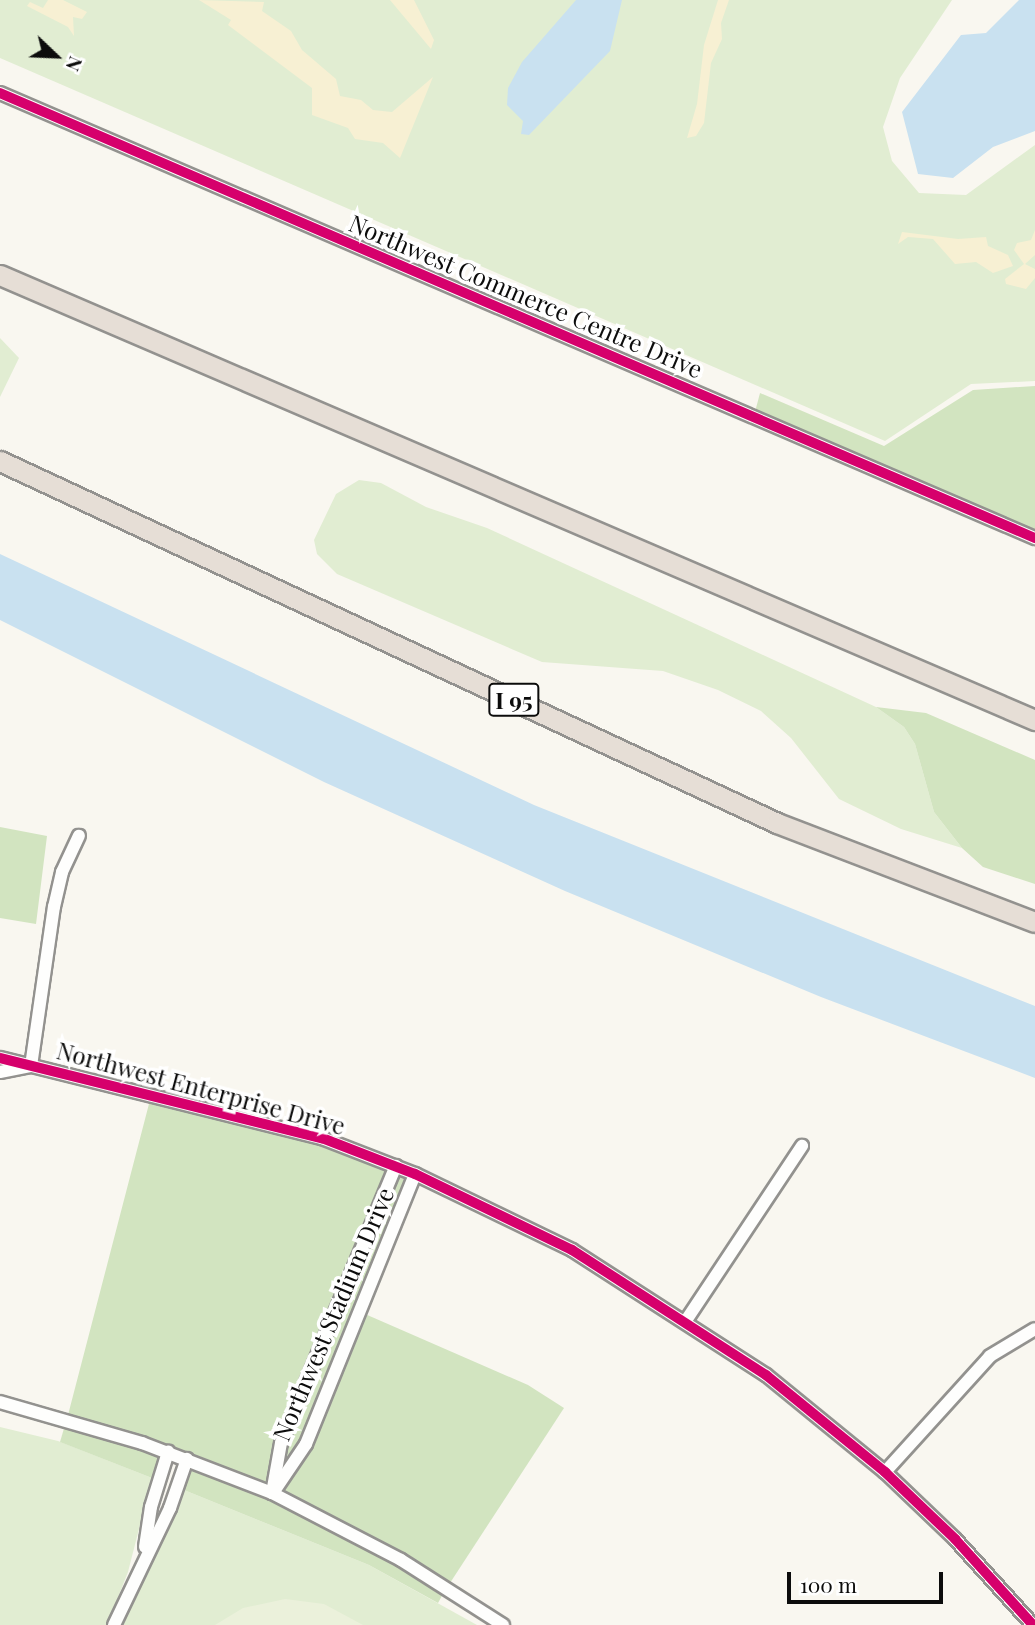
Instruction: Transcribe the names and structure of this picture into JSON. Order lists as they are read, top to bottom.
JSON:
{
  "streets": {
    "highway": ["I 95"],
    "street": ["Northwest Commerce Centre Drive", "Northwest Enterprise Drive", "Northwest Stadium Drive"]
  },
  "crossings": [
    ["Northwest Enterprise Drive", "Northwest Stadium Drive"]
  ],
  "scale_bar": "100 m",
  "north": "bottom right"
}
